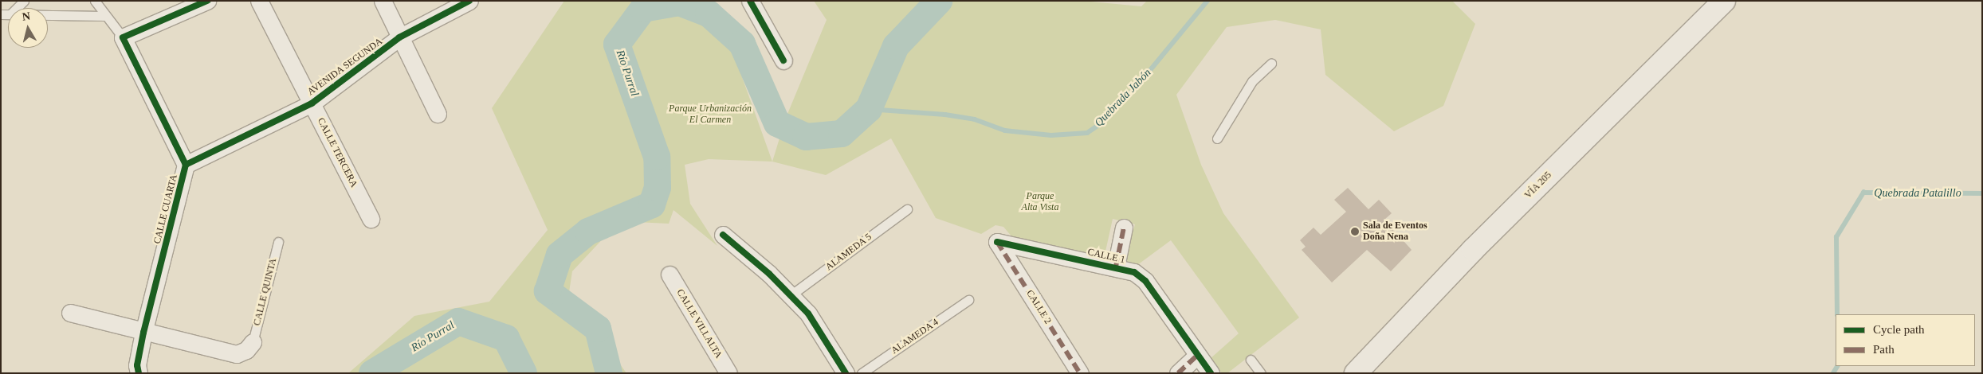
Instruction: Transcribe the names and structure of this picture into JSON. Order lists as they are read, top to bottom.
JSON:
{
  "streets": {
    "main road": ["VÍA 205"],
    "street": [
      "AVENIDA SEGUNDA",
      "CALLE TERCERA",
      "CALLE CUARTA",
      "CALLE 1",
      "CALLE 2",
      "CALLE VILLALTA"
    ],
    "lane": ["ALAMEDA 5", "CALLE QUINTA", "ALAMEDA 4"]
  },
  "crossings": [
    ["AVENIDA SEGUNDA", "CALLE TERCERA"],
    ["AVENIDA SEGUNDA", "CALLE CUARTA"],
    ["CALLE 1", "CALLE 2"]
  ],
  "water": ["Río Purral", "Quebrada Jabón", "Quebrada Patalillo"],
  "parks": ["Parque Urbanización El Carmen", "Parque Alta Vista"],
  "places": ["Sala de Eventos Doña Nena"],
  "legend": ["Cycle path", "Path"],
  "north": "top"
}
